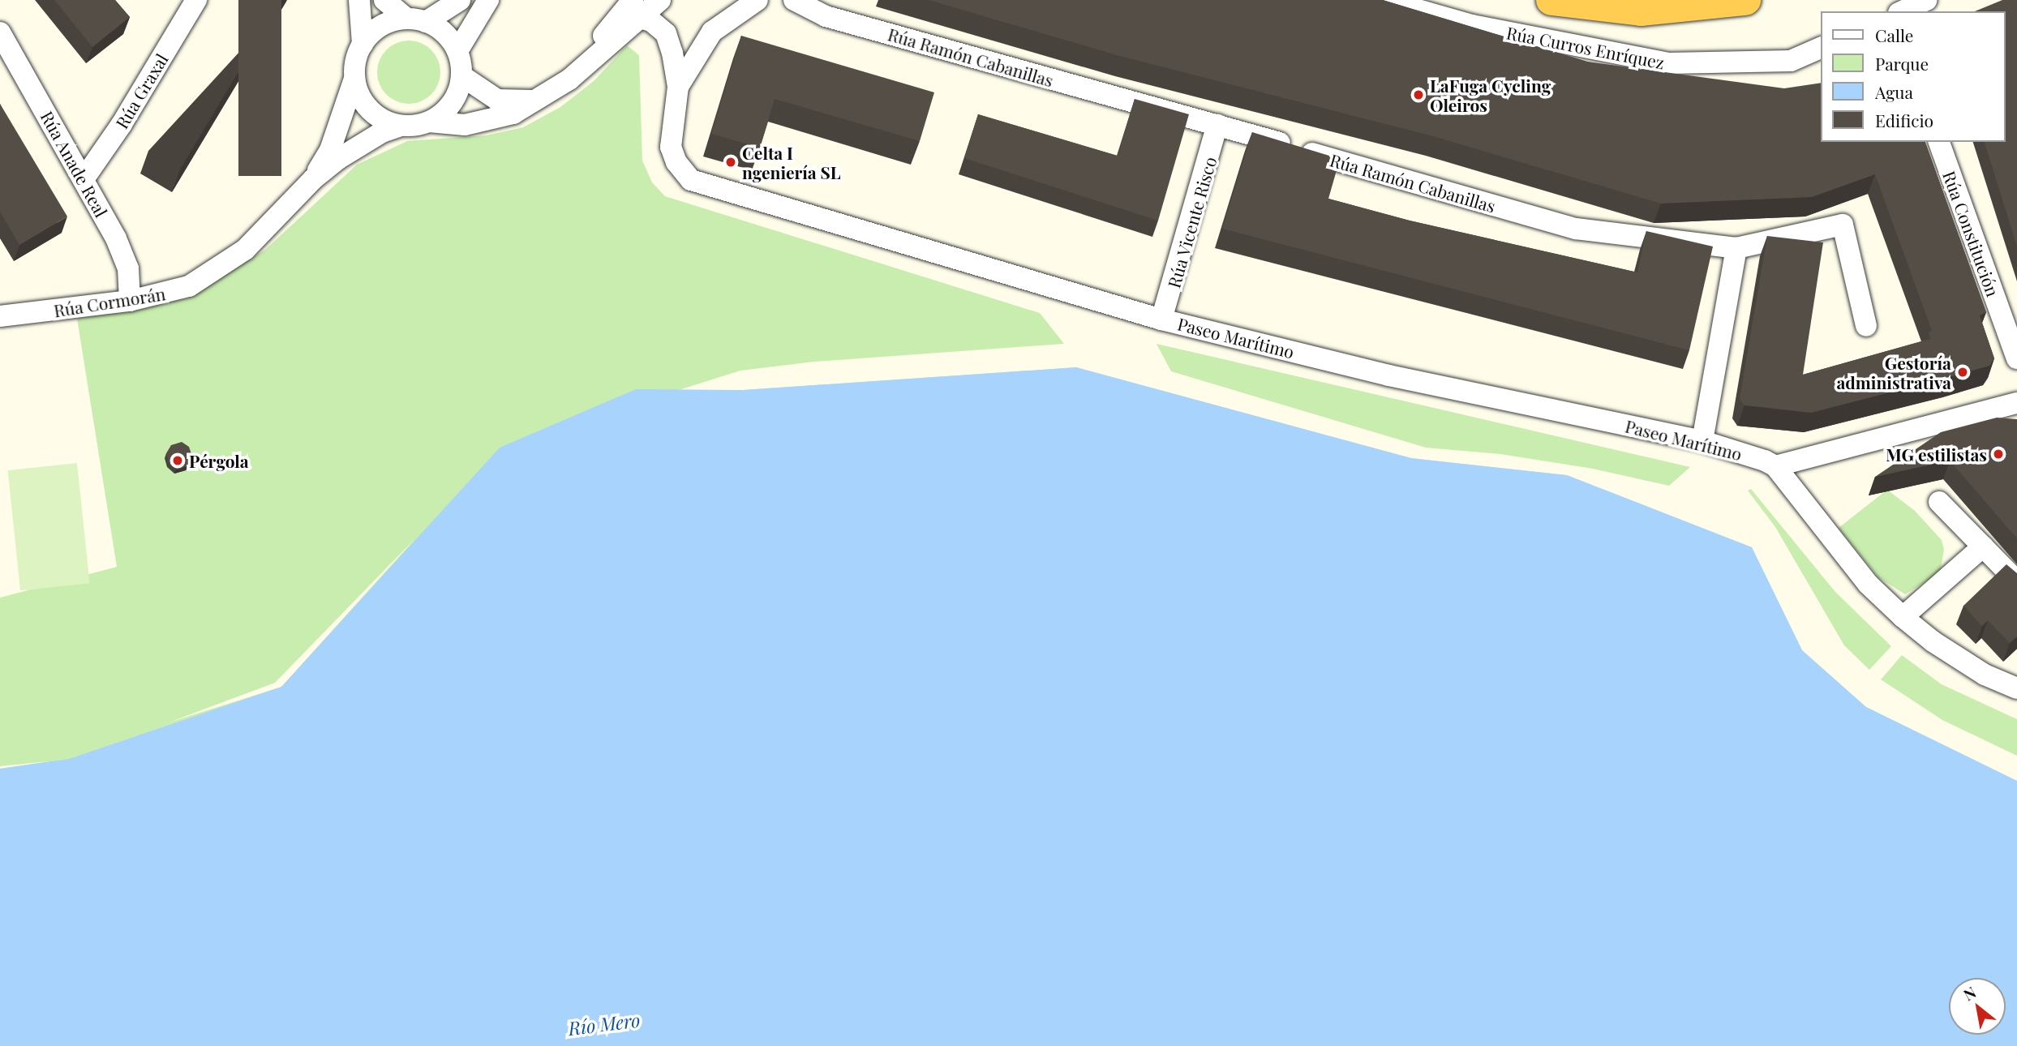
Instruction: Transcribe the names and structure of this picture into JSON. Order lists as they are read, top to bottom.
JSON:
{
  "streets": {
    "street": [
      "Rúa Curros Enríquez",
      "Rúa Ramón Cabanillas",
      "Rúa Graxal",
      "Rúa Anade Real",
      "Rúa Vicente Risco",
      "Rúa Constitución",
      "Rúa Cormorán",
      "Paseo Marítimo"
    ]
  },
  "crossings": [
    ["Rúa Ramón Cabanillas", "Rúa Vicente Risco"],
    ["Rúa Graxal", "Rúa Anade Real"],
    ["Rúa Anade Real", "Rúa Cormorán"],
    ["Rúa Vicente Risco", "Paseo Marítimo"]
  ],
  "water": ["Río Mero"],
  "places": [
    "LaFuga Cycling Oleiros",
    "Celta I ngeniería SL",
    "Gestoría administrativa",
    "MG estilistas",
    "Pérgola"
  ],
  "legend": [
    "Calle",
    "Parque",
    "Agua",
    "Edificio"
  ],
  "north": "top left"
}
